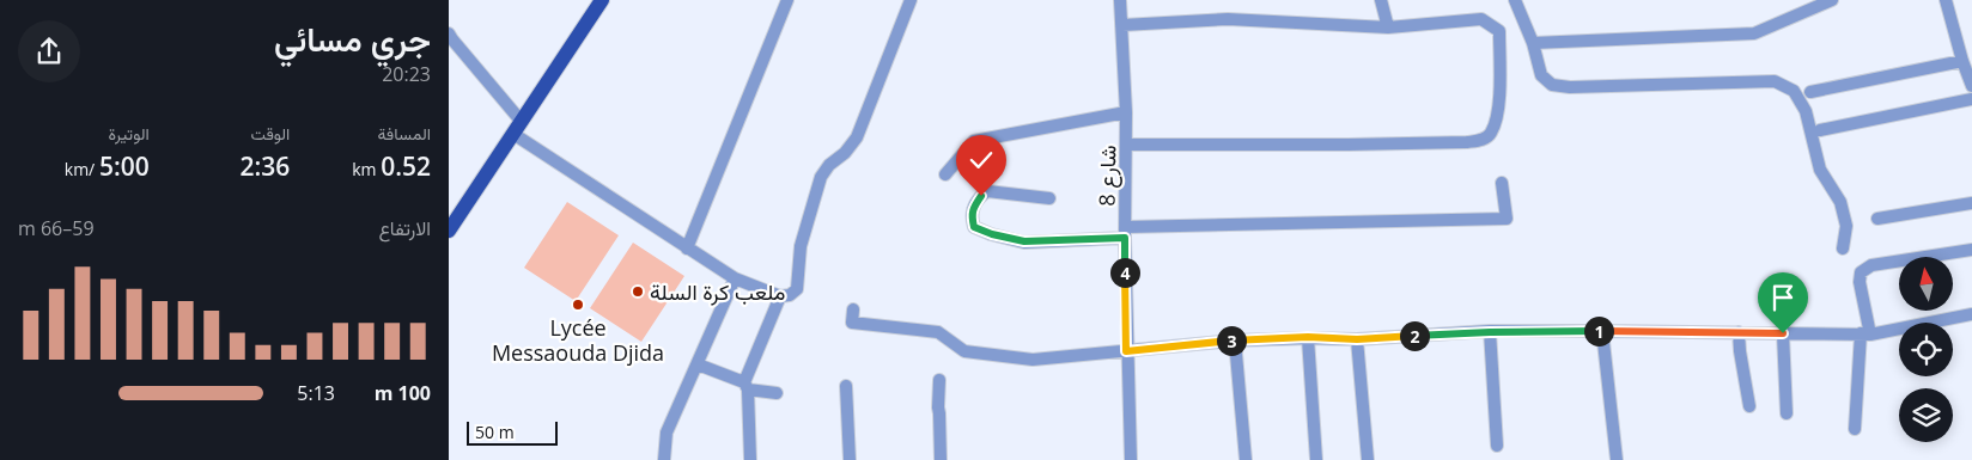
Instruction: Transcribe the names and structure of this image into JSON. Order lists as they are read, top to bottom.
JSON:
{
  "streets": {
    "street": ["شارع 8"]
  },
  "places": ["ملعب كرة السلة", "Lycée Messaouda Djida"],
  "scale_bar": "50 m",
  "north": "top",
  "page": {
    "heading": ["جري مسائي", "20:23"],
    "stats": [
      ["المسافة", "0.52 km"],
      ["الوقت", "2:36"],
      ["الوتيرة", "5:00 /km"]
    ],
    "chart": ["الارتفاع", "59–66 m"],
    "pins": [
      "4",
      "1",
      "2",
      "3"
    ],
    "list": [
      {
        "name": "100 m",
        "note": "5:13"
      }
    ],
    "scale": "50 m"
  }
}
